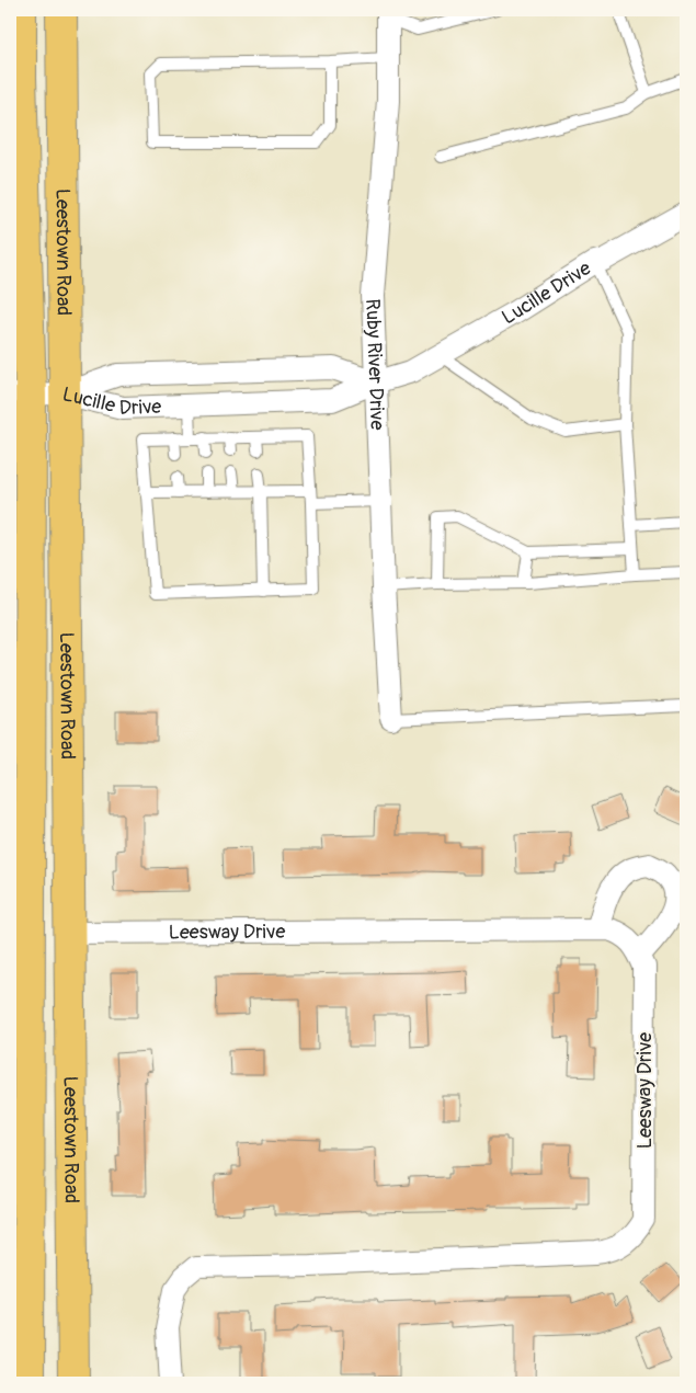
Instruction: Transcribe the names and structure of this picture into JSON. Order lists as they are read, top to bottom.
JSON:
{
  "streets": {
    "main road": ["Leestown Road"],
    "street": ["Lucille Drive", "Ruby River Drive", "Leesway Drive"]
  },
  "crossings": [
    ["Leestown Road", "Lucille Drive"],
    ["Leestown Road", "Leesway Drive"],
    ["Lucille Drive", "Ruby River Drive"]
  ]
}
